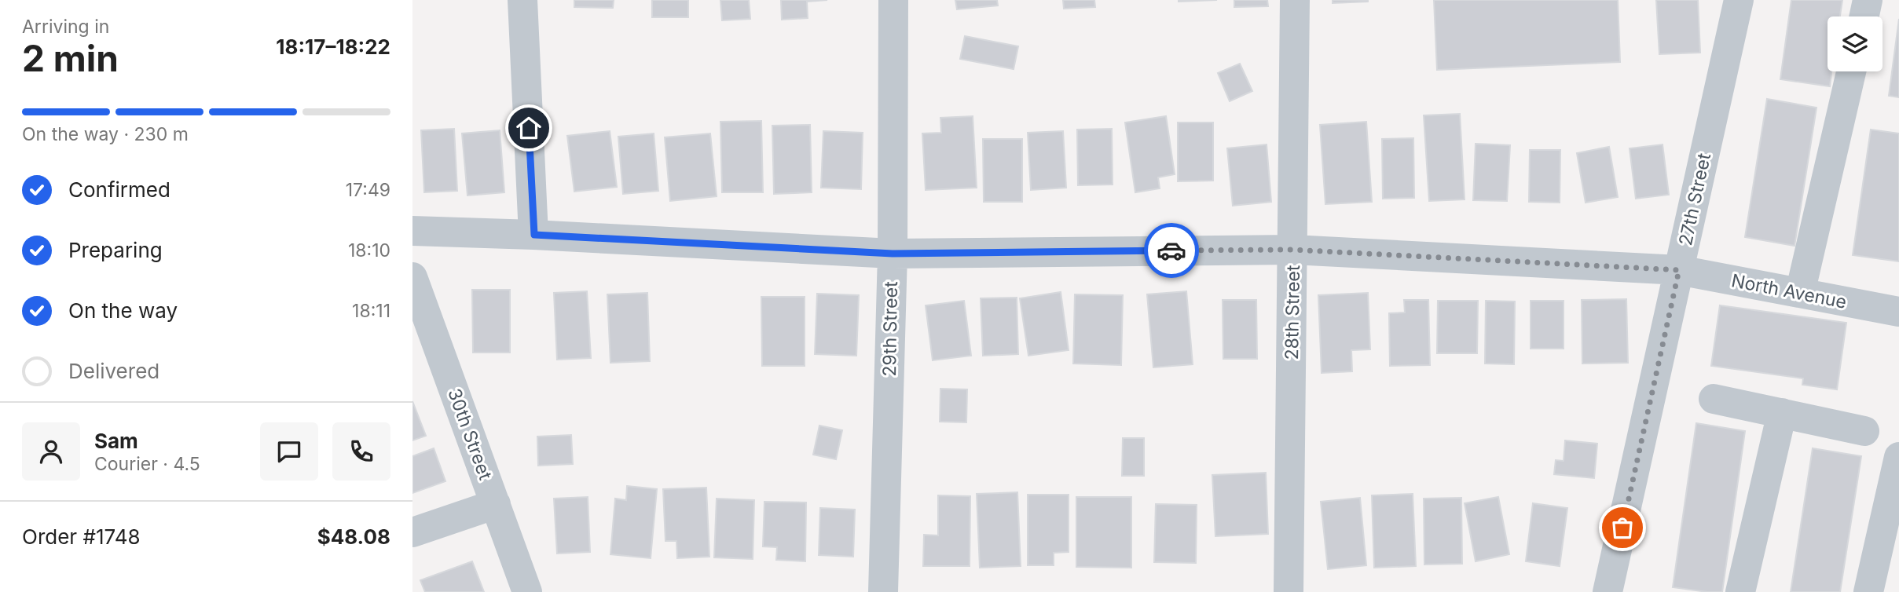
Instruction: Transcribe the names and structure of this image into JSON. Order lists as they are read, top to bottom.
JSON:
{
  "streets": {
    "street": [
      "27th Street",
      "North Avenue",
      "28th Street",
      "29th Street",
      "30th Street"
    ]
  },
  "crossings": [
    ["27th Street", "North Avenue"],
    ["North Avenue", "28th Street"],
    ["North Avenue", "29th Street"]
  ],
  "page": {
    "heading": ["2 min", "Arriving in", "18:17–18:22"],
    "panel": [
      "Sam",
      "Courier · 4.5",
      "Order #1748",
      "$48.08"
    ],
    "bar": "On the way · 230 m",
    "list": [
      ["Confirmed", "17:49"],
      ["Preparing", "18:10"],
      ["On the way", "18:11"],
      "Delivered"
    ]
  }
}
